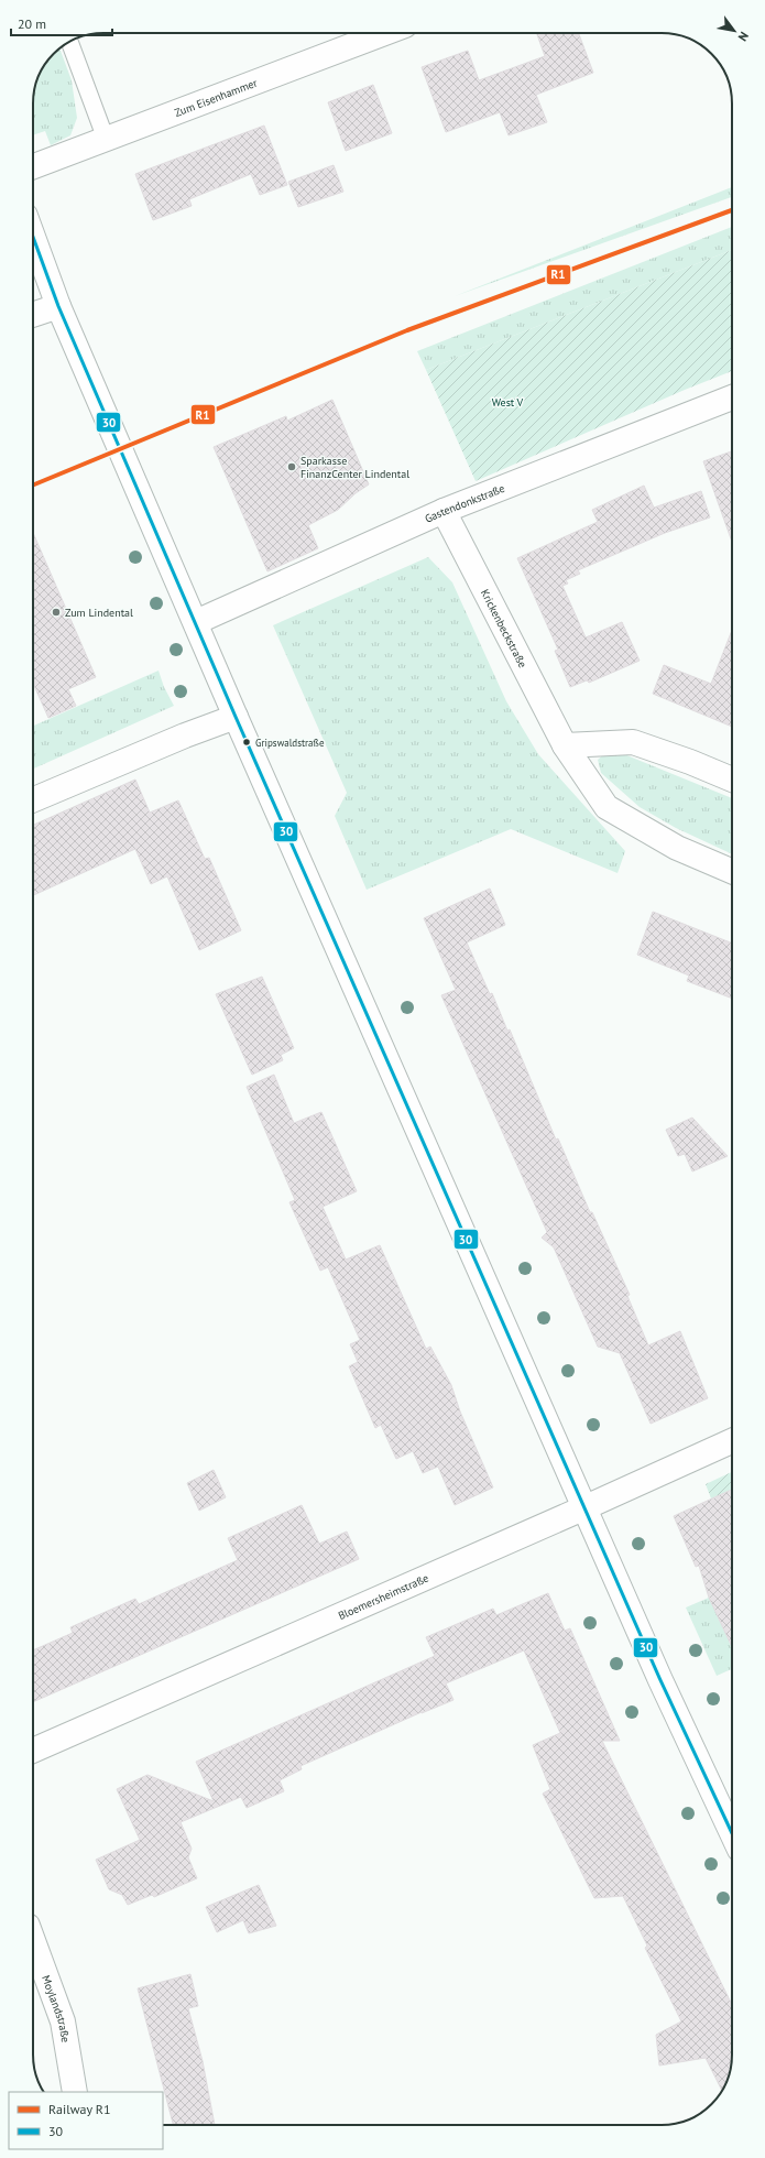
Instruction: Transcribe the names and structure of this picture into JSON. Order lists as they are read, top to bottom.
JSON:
{
  "streets": {
    "street": [
      "Zum Eisenhammer",
      "Gastendonkstraße",
      "Krickenbeckstraße",
      "Bloemersheimstraße",
      "Moylandstraße"
    ]
  },
  "crossings": [
    ["Gastendonkstraße", "Krickenbeckstraße"]
  ],
  "parks": ["West V"],
  "places": ["Sparkasse FinanzCenter Lindental", "Zum Lindental", "Gripswaldstraße"],
  "lines": ["rail line R1", "transit line 30"],
  "legend": ["Railway R1", "30"],
  "scale_bar": "20 m",
  "north": "bottom right"
}
